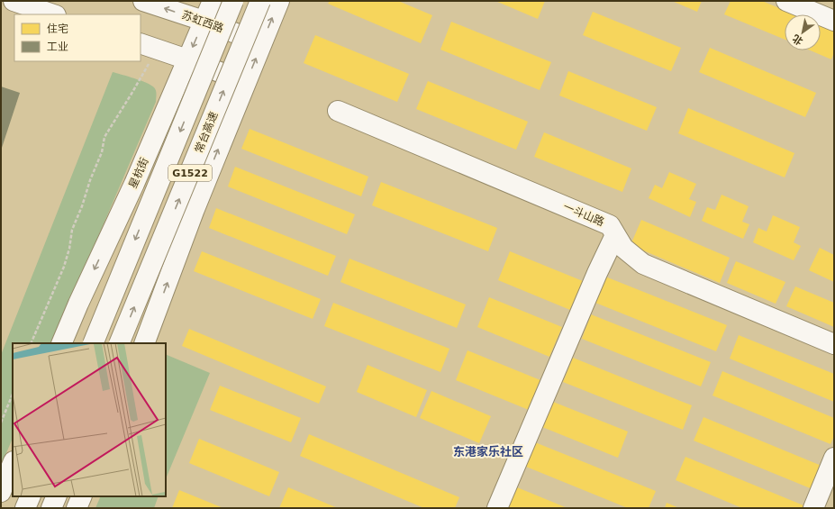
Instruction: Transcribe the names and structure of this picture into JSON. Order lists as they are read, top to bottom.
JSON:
{
  "streets": {
    "main road": [
      "苏虹西路",
      "常台高速",
      "星杭街",
      "G1522",
      "一斗山路"
    ]
  },
  "crossings": [
    ["苏虹西路", "星杭街"]
  ],
  "districts": ["东港家乐社区"],
  "legend": ["住宅", "工业"],
  "north": "bottom left"
}
